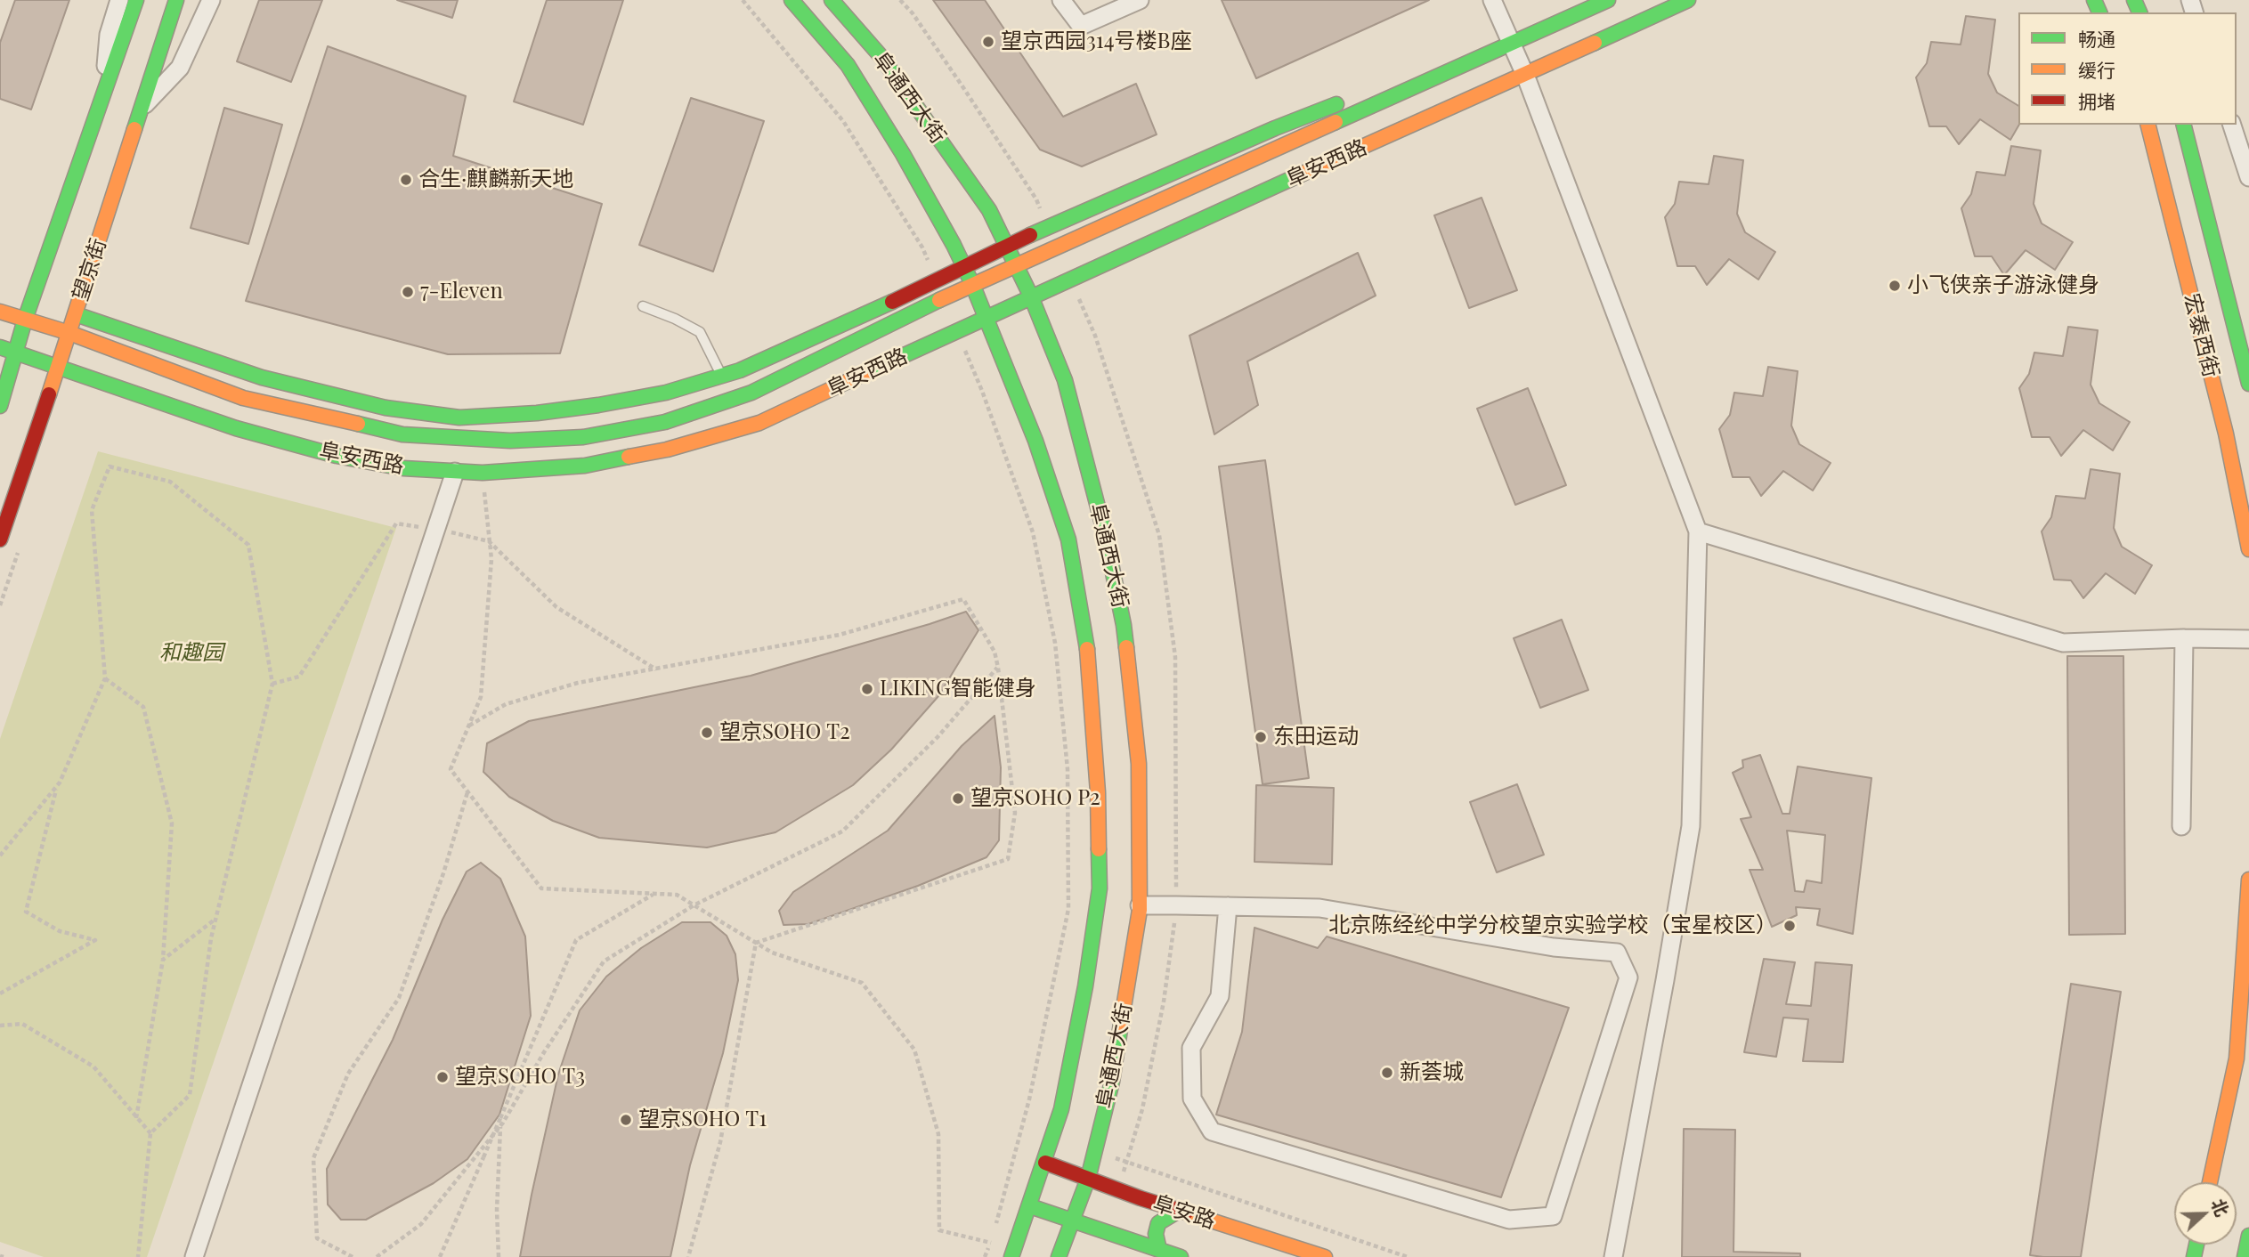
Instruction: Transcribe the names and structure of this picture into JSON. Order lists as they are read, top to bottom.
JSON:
{
  "streets": {
    "main road": [
      "阜通西大街",
      "阜安西路",
      "望京街",
      "宏泰西街",
      "阜安路"
    ]
  },
  "crossings": [
    ["阜通西大街", "阜安西路"],
    ["阜通西大街", "阜安路"],
    ["阜安西路", "望京街"]
  ],
  "parks": ["和趣园"],
  "places": [
    "望京西园314号楼B座",
    "合生·麒麟新天地",
    "小飞侠亲子游泳健身",
    "7-Eleven",
    "LIKING智能健身",
    "望京SOHO T2",
    "东田运动",
    "望京SOHO P2",
    "北京陈经纶中学分校望京实验学校（宝星校区）",
    "新荟城",
    "望京SOHO T3",
    "望京SOHO T1"
  ],
  "legend": ["畅通", "缓行", "拥堵"],
  "north": "right"
}
